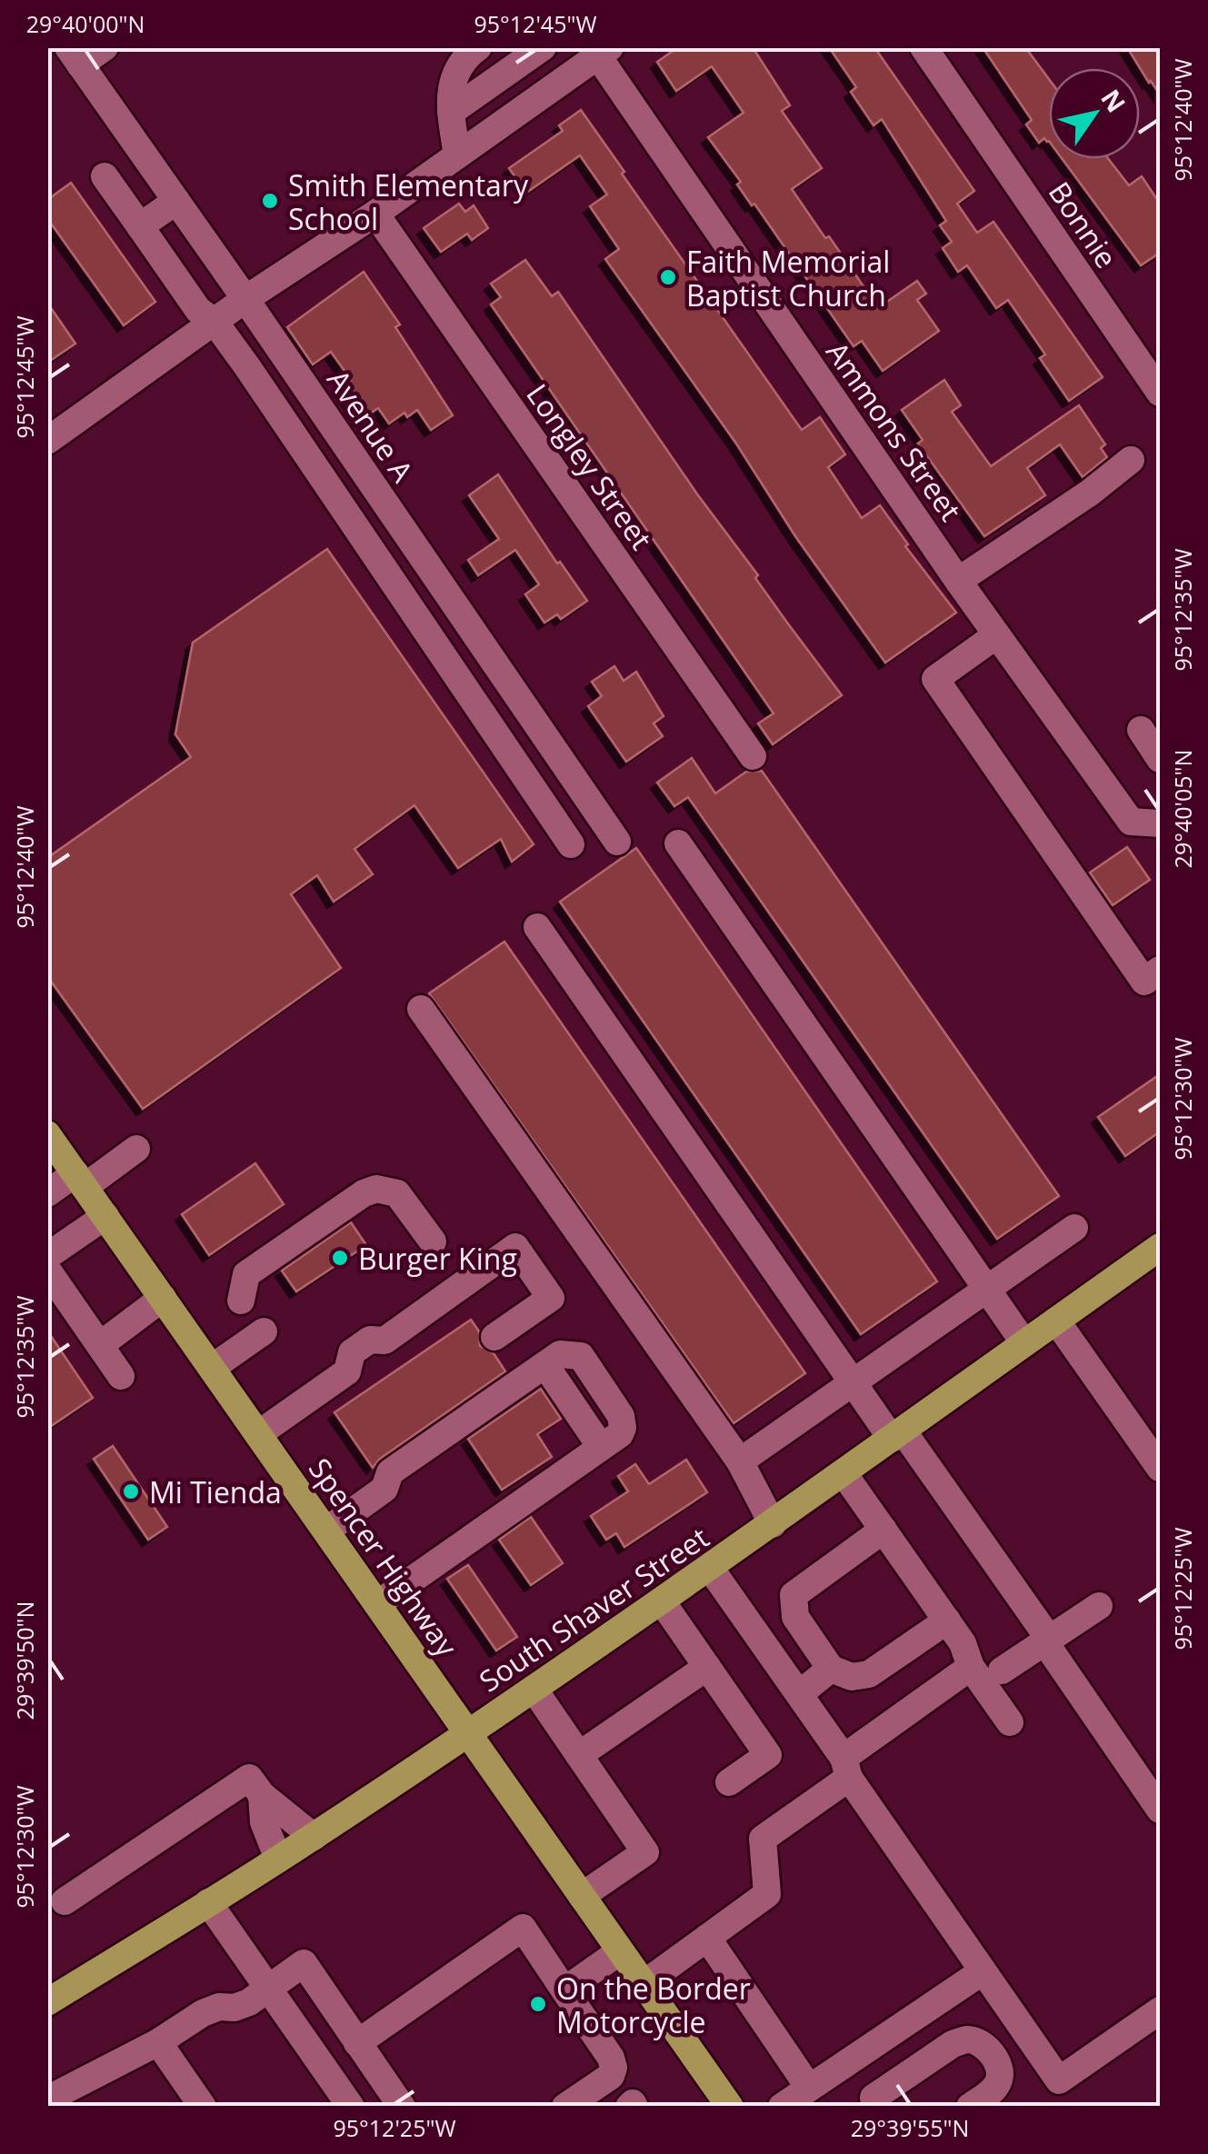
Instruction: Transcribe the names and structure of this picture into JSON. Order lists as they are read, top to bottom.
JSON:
{
  "streets": {
    "main road": ["Spencer Highway", "South Shaver Street"],
    "street": [
      "Bonnie",
      "Avenue A",
      "Ammons Street",
      "Longley Street"
    ]
  },
  "crossings": [
    ["Spencer Highway", "South Shaver Street"]
  ],
  "places": [
    "Smith Elementary School",
    "Faith Memorial Baptist Church",
    "Burger King",
    "Mi Tienda",
    "On the Border Motorcycle"
  ],
  "north": "top right",
  "coordinates": [
    "29°40'00\"N",
    "95°12'45\"W",
    "95°12'40\"W",
    "95°12'35\"W",
    "29°40'05\"N",
    "95°12'30\"W",
    "95°12'25\"W",
    "29°39'50\"N",
    "29°39'55\"N"
  ]
}
